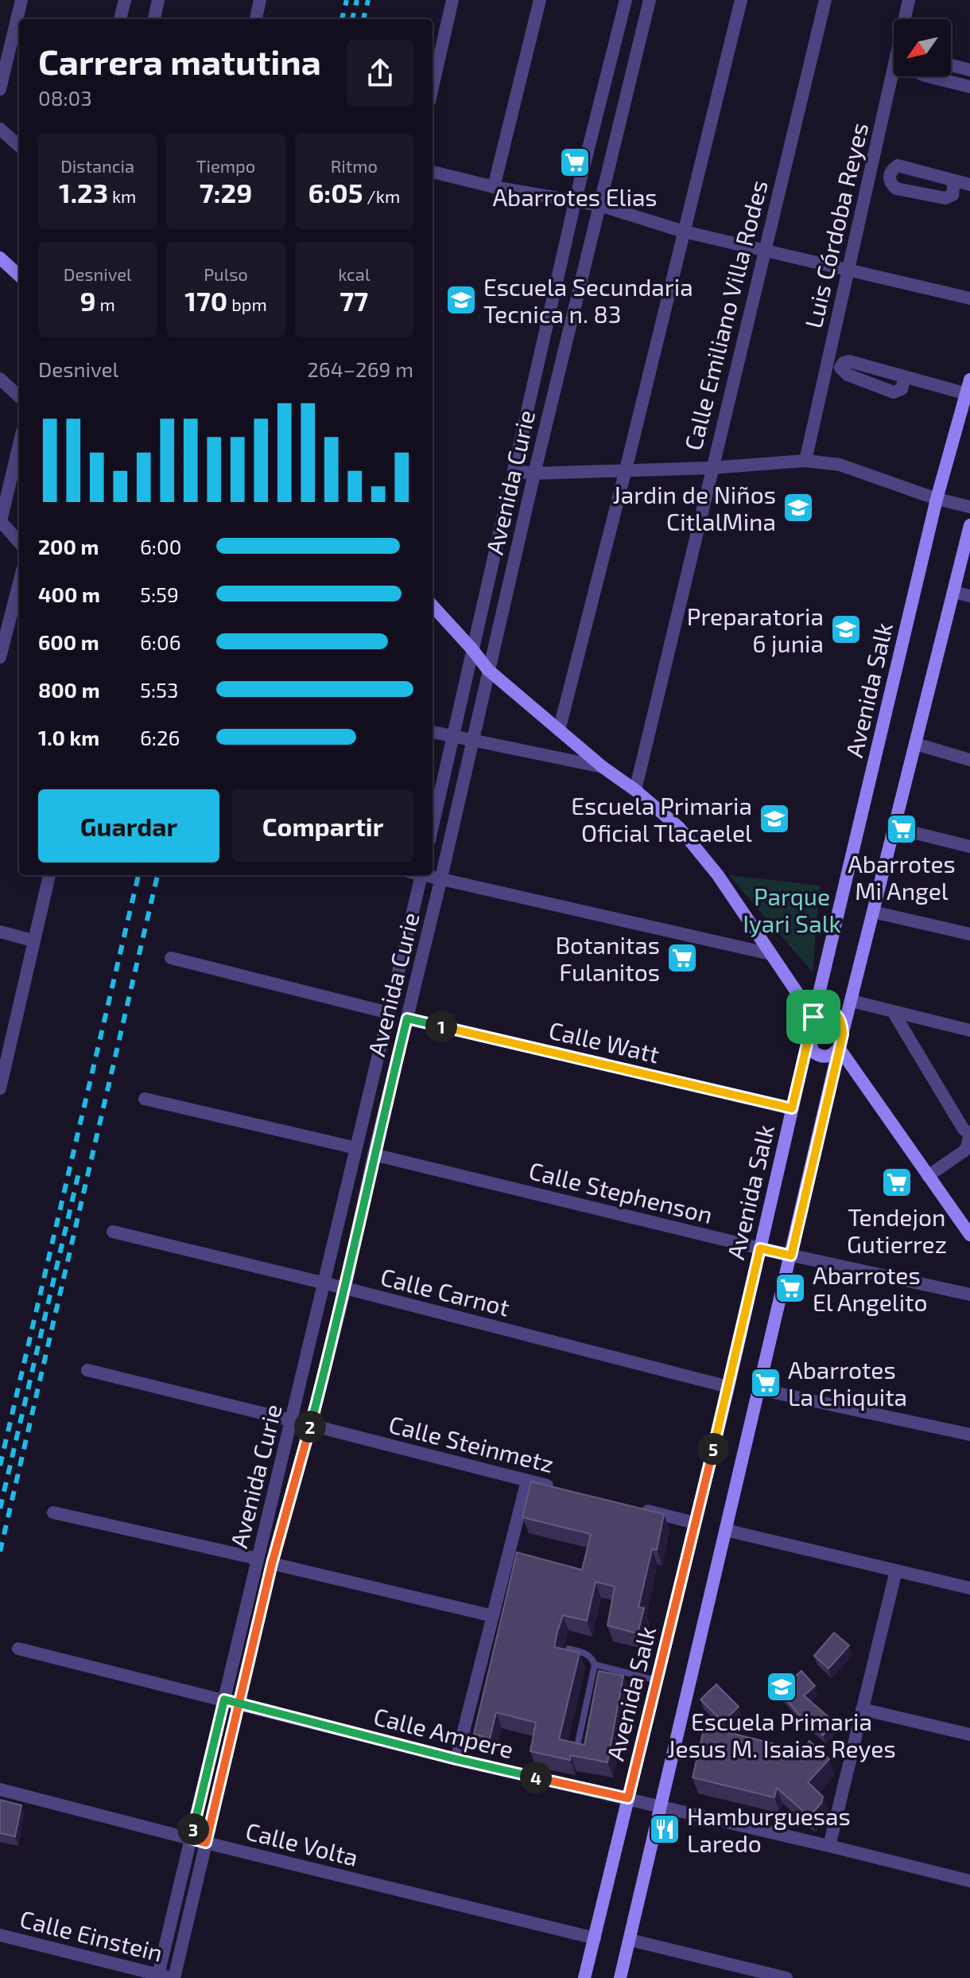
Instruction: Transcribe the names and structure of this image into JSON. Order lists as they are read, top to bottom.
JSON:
{
  "streets": {
    "main road": ["Avenida Salk"],
    "street": [
      "Luis Córdoba Reyes",
      "Calle Emiliano Villa Rodes",
      "Avenida Curie",
      "Calle Watt",
      "Calle Stephenson",
      "Calle Carnot",
      "Calle Steinmetz",
      "Calle Ampere",
      "Calle Volta",
      "Calle Einstein"
    ]
  },
  "crossings": [
    ["Avenida Curie", "Calle Watt"],
    ["Avenida Curie", "Calle Stephenson"],
    ["Avenida Curie", "Calle Carnot"],
    ["Avenida Curie", "Calle Steinmetz"],
    ["Avenida Curie", "Calle Ampere"],
    ["Avenida Curie", "Calle Volta"],
    ["Avenida Curie", "Calle Einstein"],
    ["Avenida Salk", "Calle Watt"],
    ["Avenida Salk", "Calle Stephenson"],
    ["Avenida Salk", "Calle Carnot"],
    ["Avenida Salk", "Calle Ampere"],
    ["Avenida Salk", "Calle Volta"]
  ],
  "parks": ["Parque Iyari Salk"],
  "places": {
    "supermarket": [
      "Abarrotes Elias",
      "Abarrotes Mi Angel",
      "Botanitas Fulanitos",
      "Tendejon Gutierrez",
      "Abarrotes El Angelito",
      "Abarrotes La Chiquita"
    ],
    "school or university": [
      "Escuela Secundaria Tecnica n. 83",
      "Jardin de Niños CitlalMina",
      "Preparatoria 6 junia",
      "Escuela Primaria Oficial Tlacaelel",
      "Escuela Primaria Jesus M. Isaias Reyes"
    ],
    "restaurant": ["Hamburguesas Laredo"]
  },
  "north": "bottom left",
  "page": {
    "heading": ["Carrera matutina", "08:03"],
    "stats": [
      ["Distancia", "1.23 km"],
      ["Tiempo", "7:29"],
      ["Ritmo", "6:05 /km"],
      ["Desnivel", "9 m"],
      ["Pulso", "170 bpm"],
      ["kcal", "77"]
    ],
    "chart": ["Desnivel", "264–269 m"],
    "list": [
      {
        "name": "200 m",
        "note": "6:00"
      },
      {
        "name": "400 m",
        "note": "5:59"
      },
      {
        "name": "600 m",
        "note": "6:06"
      },
      {
        "name": "800 m",
        "note": "5:53"
      },
      {
        "name": "1.0 km",
        "note": "6:26"
      }
    ],
    "buttons": ["Guardar", "Compartir"],
    "pins": [
      "1",
      "2",
      "5",
      "4",
      "3"
    ]
  }
}
